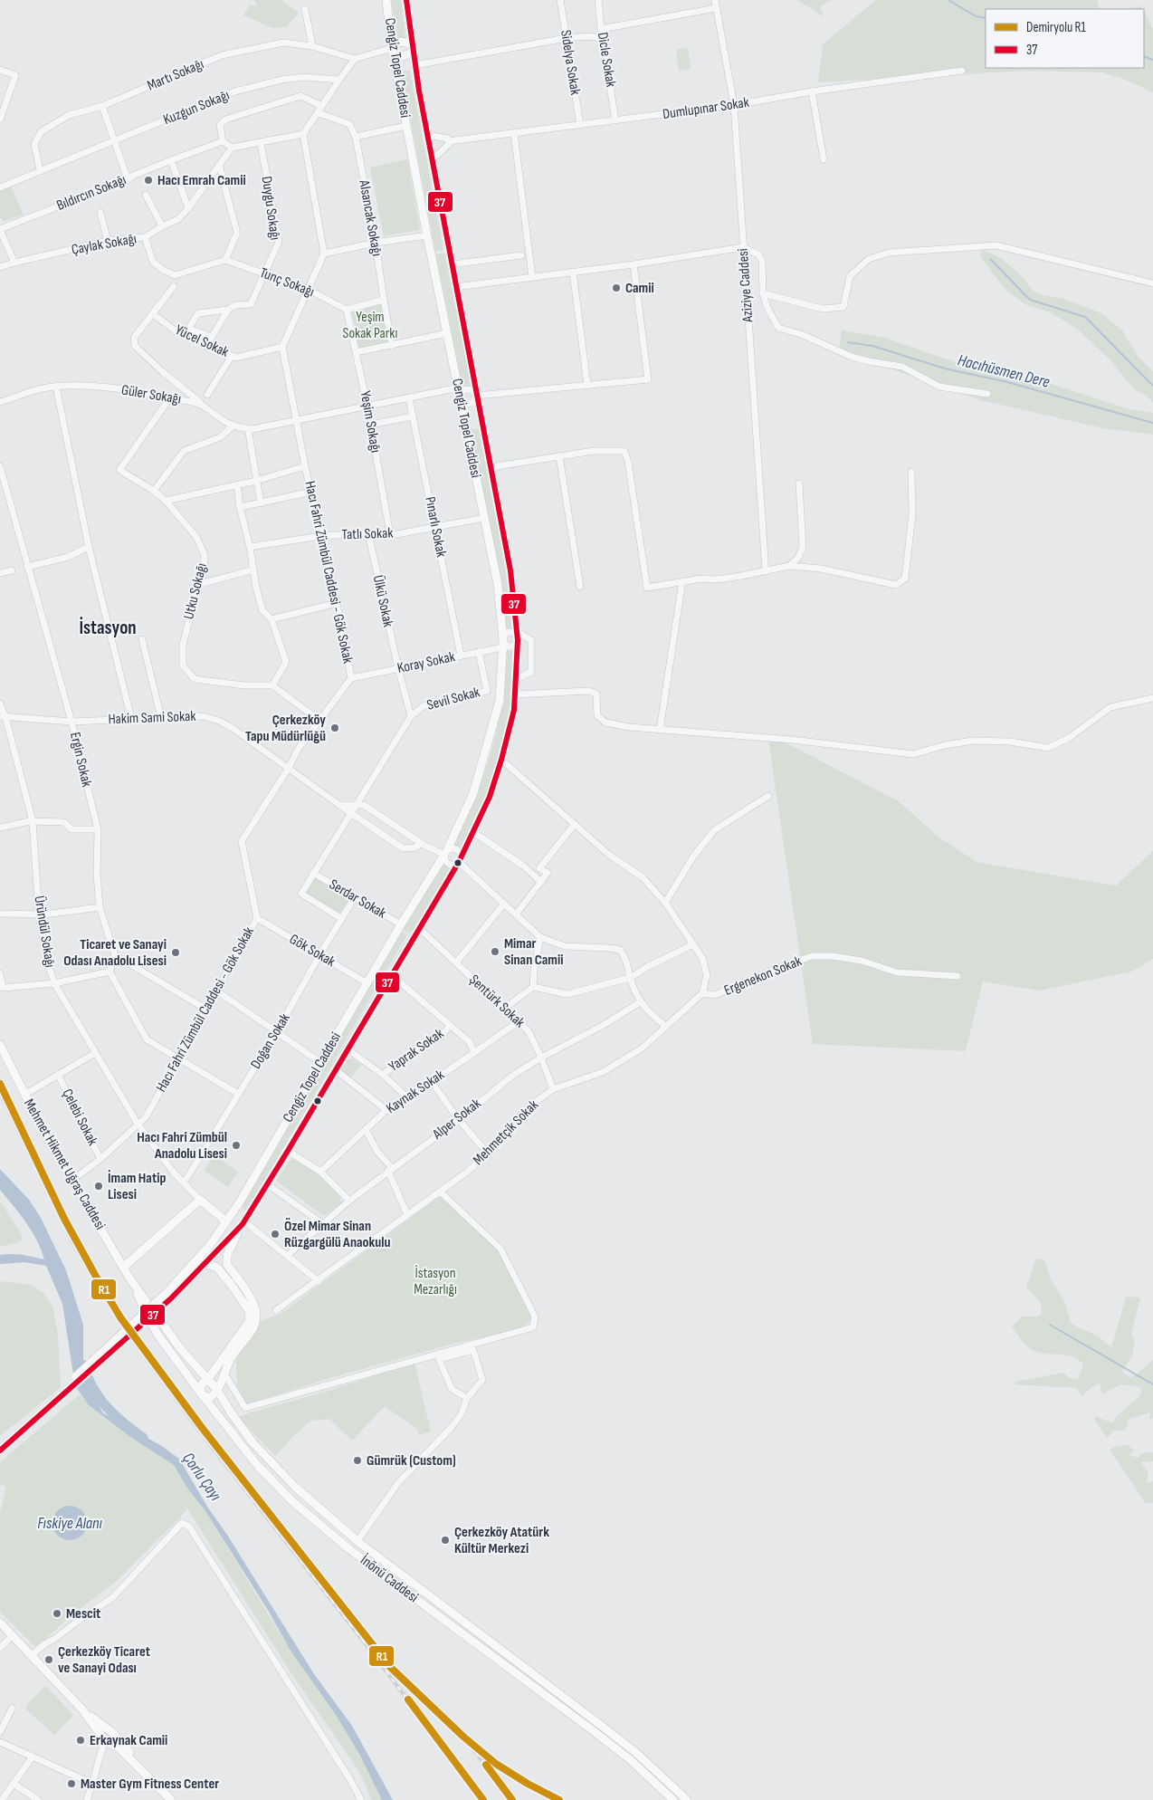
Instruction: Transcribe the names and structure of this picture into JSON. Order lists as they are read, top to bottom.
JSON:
{
  "streets": {
    "main road": ["Cengiz Topel Caddesi", "Mehmet Hikmet Uğraş Caddesi", "İnönü Caddesi"],
    "street": [
      "Dicle Sokak",
      "Sidelya Sokak",
      "Martı Sokağı",
      "Kuzgun Sokağı",
      "Dumlupınar Sokak",
      "Bıldırcın Sokağı",
      "Duygu Sokağı",
      "Alsancak Sokağı",
      "Çaylak Sokağı",
      "Tunç Sokağı",
      "Aziziye Caddesi",
      "Yücel Sokak",
      "Güler Sokağı",
      "Yeşim Sokağı",
      "Pınarlı Sokak",
      "Tatlı Sokak",
      "Hacı Fahri Zümbül Caddesi - Gök Sokak",
      "Utku Sokağı",
      "Ülkü Sokak",
      "Koray Sokak",
      "Sevil Sokak",
      "Hakim Sami Sokak",
      "Ergin Sokak",
      "Serdar Sokak",
      "Üründül Sokağı",
      "Gök Sokak",
      "Ergenekon Sokak",
      "Şentürk Sokak",
      "Doğan Sokak",
      "Yaprak Sokak",
      "Kaynak Sokak",
      "Çelebi Sokak",
      "Alper Sokak",
      "Mehmetçik Sokak"
    ]
  },
  "crossings": [
    ["Dicle Sokak", "Dumlupınar Sokak"],
    ["Sidelya Sokak", "Dumlupınar Sokak"],
    ["Cengiz Topel Caddesi", "Tatlı Sokak"],
    ["Cengiz Topel Caddesi", "Koray Sokak"],
    ["Cengiz Topel Caddesi", "Serdar Sokak"],
    ["Cengiz Topel Caddesi", "Gök Sokak"],
    ["Cengiz Topel Caddesi", "Şentürk Sokak"],
    ["Martı Sokağı", "Kuzgun Sokağı"],
    ["Dumlupınar Sokak", "Aziziye Caddesi"],
    ["Duygu Sokağı", "Tunç Sokağı"],
    ["Duygu Sokağı", "Yücel Sokak"],
    ["Tunç Sokağı", "Yeşim Sokağı"],
    ["Yücel Sokak", "Hacı Fahri Zümbül Caddesi - Gök Sokak"],
    ["Güler Sokağı", "Hacı Fahri Zümbül Caddesi - Gök Sokak"],
    ["Güler Sokağı", "Utku Sokağı"],
    ["Yeşim Sokağı", "Tatlı Sokak"],
    ["Pınarlı Sokak", "Tatlı Sokak"],
    ["Pınarlı Sokak", "Koray Sokak"],
    ["Tatlı Sokak", "Hacı Fahri Zümbül Caddesi - Gök Sokak"],
    ["Tatlı Sokak", "Ülkü Sokak"],
    ["Hacı Fahri Zümbül Caddesi - Gök Sokak", "Koray Sokak"],
    ["Hacı Fahri Zümbül Caddesi - Gök Sokak", "Hakim Sami Sokak"],
    ["Hacı Fahri Zümbül Caddesi - Gök Sokak", "Üründül Sokağı"],
    ["Hacı Fahri Zümbül Caddesi - Gök Sokak", "Gök Sokak"],
    ["Hacı Fahri Zümbül Caddesi - Gök Sokak", "Çelebi Sokak"],
    ["Hacı Fahri Zümbül Caddesi - Gök Sokak", "Mehmet Hikmet Uğraş Caddesi"],
    ["Ülkü Sokak", "Koray Sokak"],
    ["Koray Sokak", "Sevil Sokak"],
    ["Hakim Sami Sokak", "Ergin Sokak"],
    ["Hakim Sami Sokak", "Üründül Sokağı"],
    ["Serdar Sokak", "Doğan Sokak"],
    ["Üründül Sokağı", "Doğan Sokak"],
    ["Gök Sokak", "Doğan Sokak"],
    ["Ergenekon Sokak", "Mehmetçik Sokak"],
    ["Şentürk Sokak", "Kaynak Sokak"],
    ["Şentürk Sokak", "Alper Sokak"],
    ["Şentürk Sokak", "Mehmetçik Sokak"],
    ["Mehmet Hikmet Uğraş Caddesi", "İnönü Caddesi"]
  ],
  "districts": ["İstasyon"],
  "water": ["Hacıhüsmen Dere", "Çorlu Çayı", "Fıskiye Alanı"],
  "parks": ["Yeşim Sokak Parkı", "İstasyon Mezarlığı"],
  "places": [
    "Hacı Emrah Camii",
    "Camii",
    "Çerkezköy Tapu Müdürlüğü",
    "Mimar Sinan Camii",
    "Ticaret ve Sanayi Odası Anadolu Lisesi",
    "Hacı Fahri Zümbül Anadolu Lisesi",
    "İmam Hatip Lisesi",
    "Özel Mimar Sinan Rüzgargülü Anaokulu",
    "Gümrük (Custom)",
    "Çerkezköy Atatürk Kültür Merkezi",
    "Mescit",
    "Çerkezköy Ticaret ve Sanayi Odası",
    "Erkaynak Camii",
    "Master Gym Fitness Center"
  ],
  "lines": ["transit line 37", "rail line R1"],
  "legend": ["Demiryolu R1", "37"]
}
